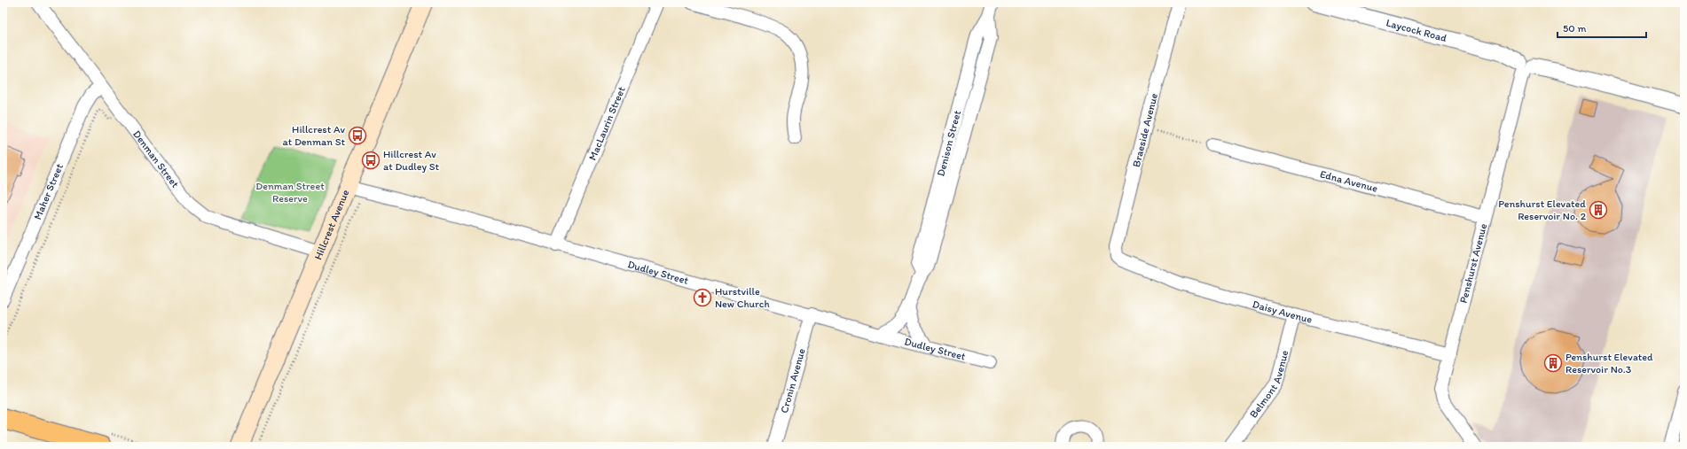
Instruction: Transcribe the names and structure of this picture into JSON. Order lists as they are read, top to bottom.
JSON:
{
  "streets": {
    "main road": ["Hillcrest Avenue"],
    "street": [
      "Laycock Road",
      "MacLaurin Street",
      "Braeside Avenue",
      "Denison Street",
      "Denman Street",
      "Edna Avenue",
      "Maher Street",
      "Penshurst Avenue",
      "Dudley Street",
      "Daisy Avenue",
      "Cronin Avenue",
      "Belmont Avenue"
    ]
  },
  "crossings": [
    ["Laycock Road", "Penshurst Avenue"],
    ["MacLaurin Street", "Dudley Street"],
    ["Braeside Avenue", "Daisy Avenue"],
    ["Denison Street", "Dudley Street"],
    ["Denman Street", "Maher Street"],
    ["Denman Street", "Hillcrest Avenue"],
    ["Edna Avenue", "Penshurst Avenue"],
    ["Hillcrest Avenue", "Dudley Street"],
    ["Penshurst Avenue", "Daisy Avenue"],
    ["Dudley Street", "Cronin Avenue"],
    ["Daisy Avenue", "Belmont Avenue"]
  ],
  "parks": ["Denman Street Reserve"],
  "places": {
    "bus stop": ["Hillcrest Av at Denman St", "Hillcrest Av at Dudley St"],
    "building": ["Penshurst Elevated Reservoir No. 2", "Penshurst Elevated Reservoir No.3"],
    "church": ["Hurstville New Church"]
  },
  "scale_bar": "50 m"
}
